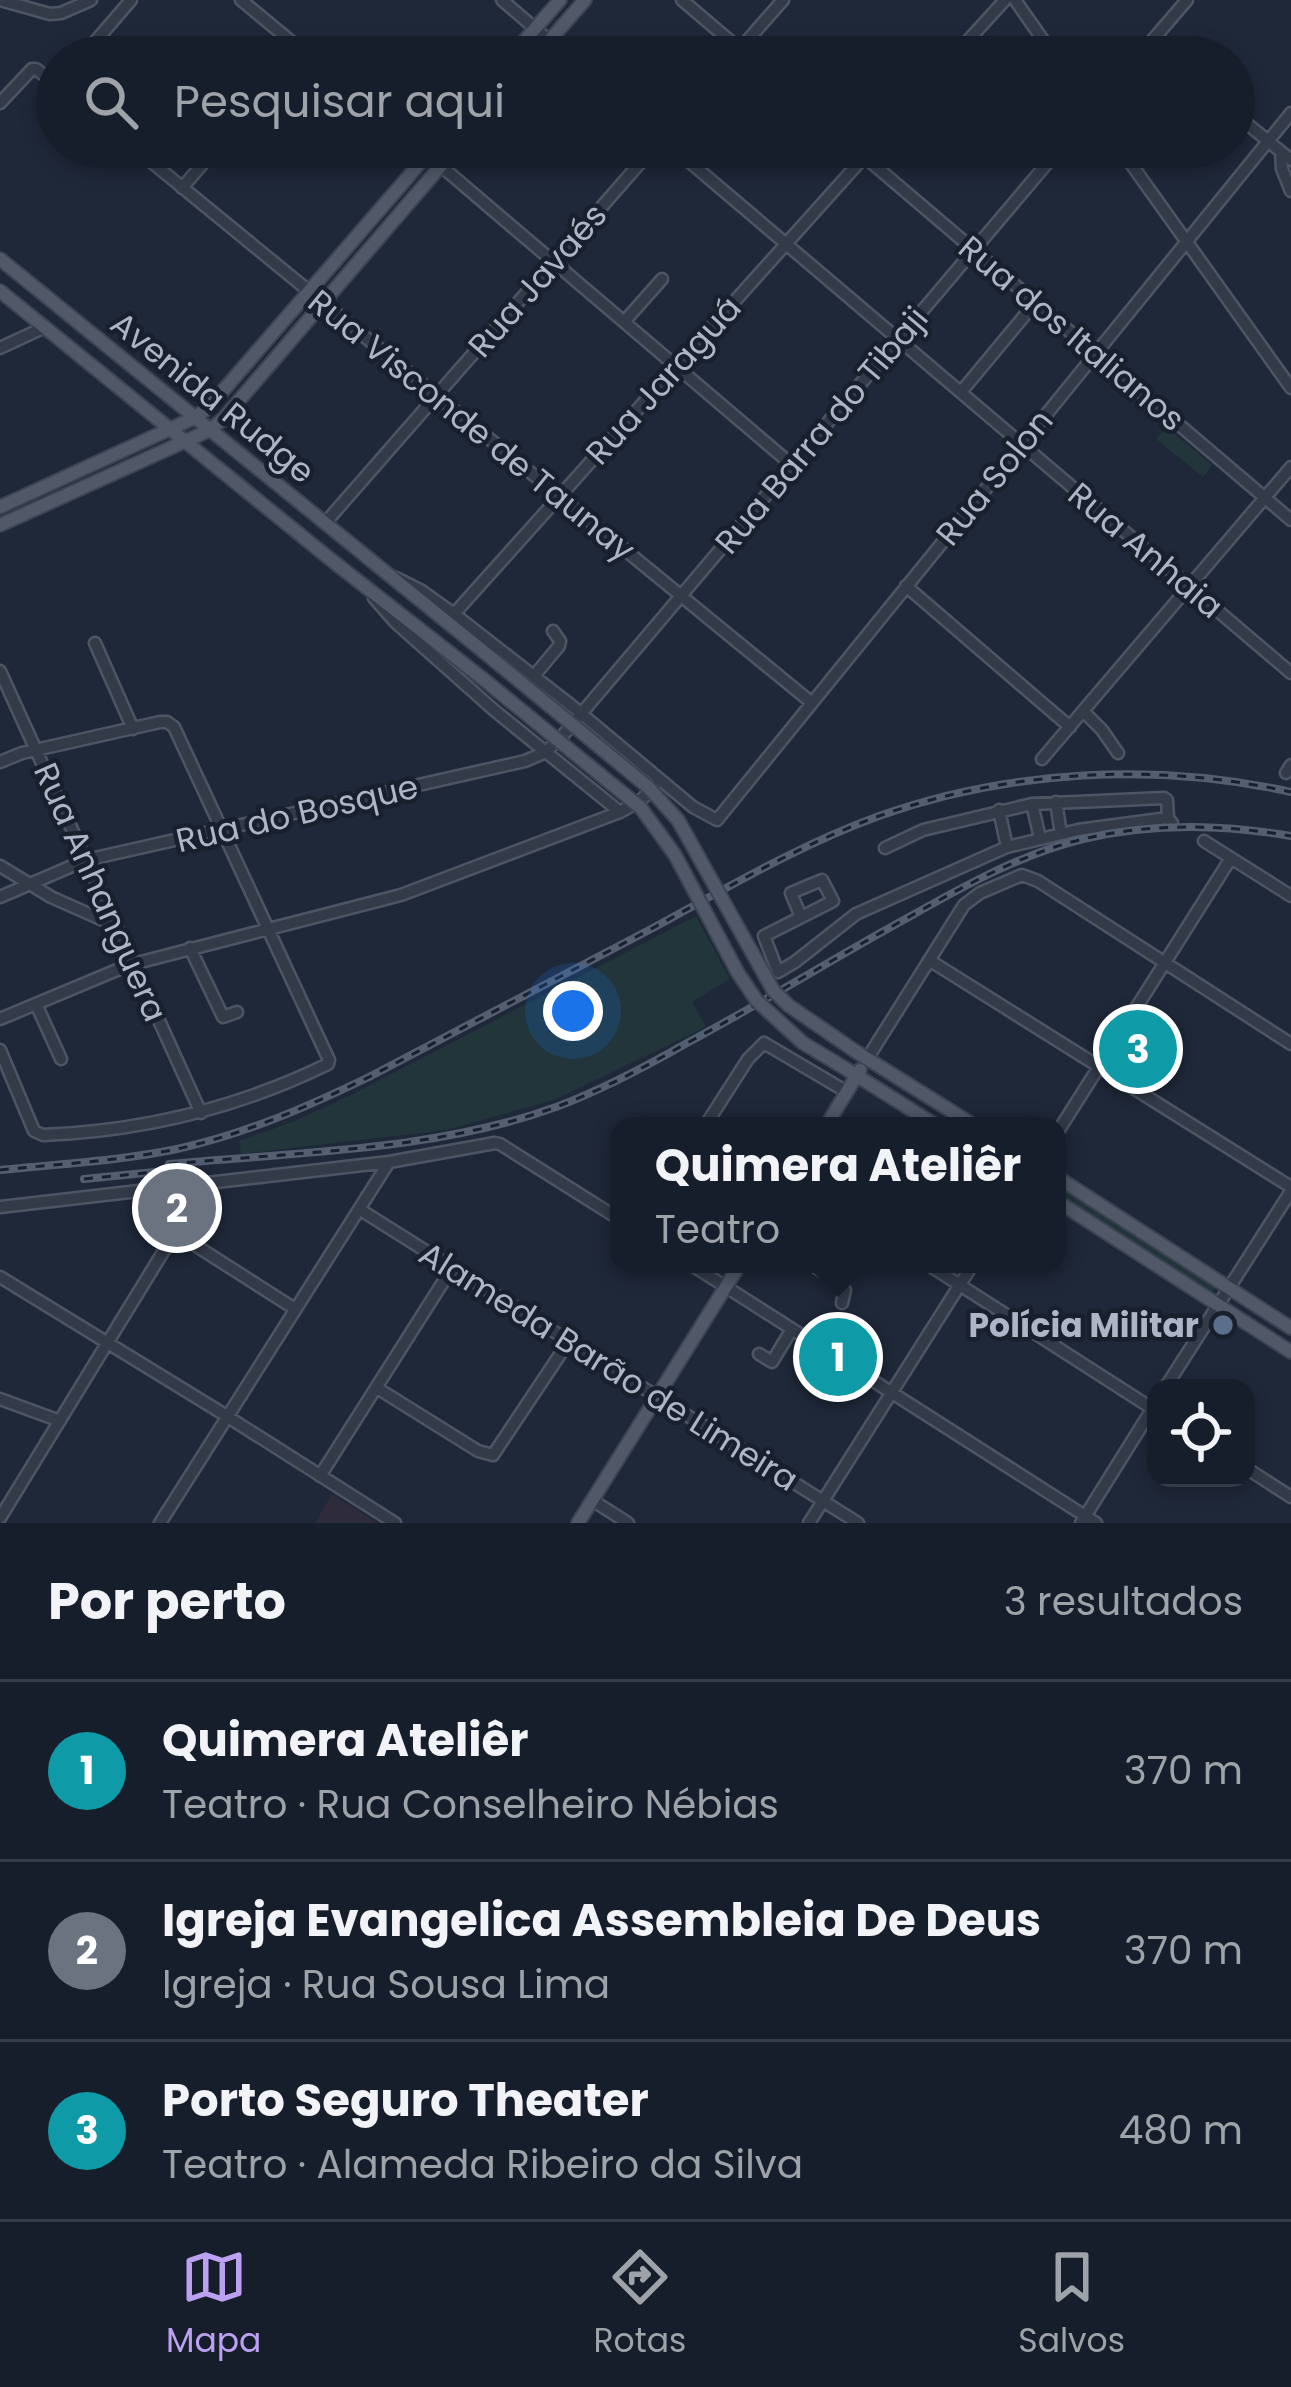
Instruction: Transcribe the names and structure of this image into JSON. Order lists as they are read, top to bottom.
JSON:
{
  "streets": {
    "main road": ["Avenida Rudge"],
    "street": [
      "Rua Javaés",
      "Rua dos Italianos",
      "Rua Jaraguá",
      "Rua Visconde de Taunay",
      "Rua Barra do Tibaji",
      "Rua Solon",
      "Rua Anhaia",
      "Rua do Bosque",
      "Rua Anhanguera",
      "Alameda Barão de Limeira"
    ]
  },
  "crossings": [
    ["Rua Javaés", "Avenida Rudge"],
    ["Rua Javaés", "Rua Visconde de Taunay"],
    ["Rua dos Italianos", "Rua Barra do Tibaji"],
    ["Rua dos Italianos", "Rua Solon"],
    ["Rua Jaraguá", "Avenida Rudge"],
    ["Rua Jaraguá", "Rua Visconde de Taunay"],
    ["Rua Jaraguá", "Rua Anhaia"],
    ["Avenida Rudge", "Rua Barra do Tibaji"],
    ["Avenida Rudge", "Rua Solon"],
    ["Avenida Rudge", "Rua do Bosque"],
    ["Rua Visconde de Taunay", "Rua Barra do Tibaji"],
    ["Rua Visconde de Taunay", "Rua Solon"],
    ["Rua Barra do Tibaji", "Rua Anhaia"],
    ["Rua Solon", "Rua Anhaia"],
    ["Rua do Bosque", "Rua Anhanguera"]
  ],
  "places": ["Polícia Militar"],
  "page": {
    "search": "Pesquisar aqui",
    "pins": ["3", "2", "1"],
    "popup": ["Quimera Ateliêr", "Teatro"],
    "heading": ["Por perto", "3 resultados"],
    "list": [
      {
        "mark": "1",
        "name": "Quimera Ateliêr",
        "note": "Teatro · Rua Conselheiro Nébias",
        "value": "370 m"
      },
      {
        "mark": "2",
        "name": "Igreja Evangelica Assembleia De Deus",
        "note": "Igreja · Rua Sousa Lima",
        "value": "370 m"
      },
      {
        "mark": "3",
        "name": "Porto Seguro Theater",
        "note": "Teatro · Alameda Ribeiro da Silva",
        "value": "480 m"
      }
    ],
    "nav": ["Mapa", "Rotas", "Salvos"]
  }
}
